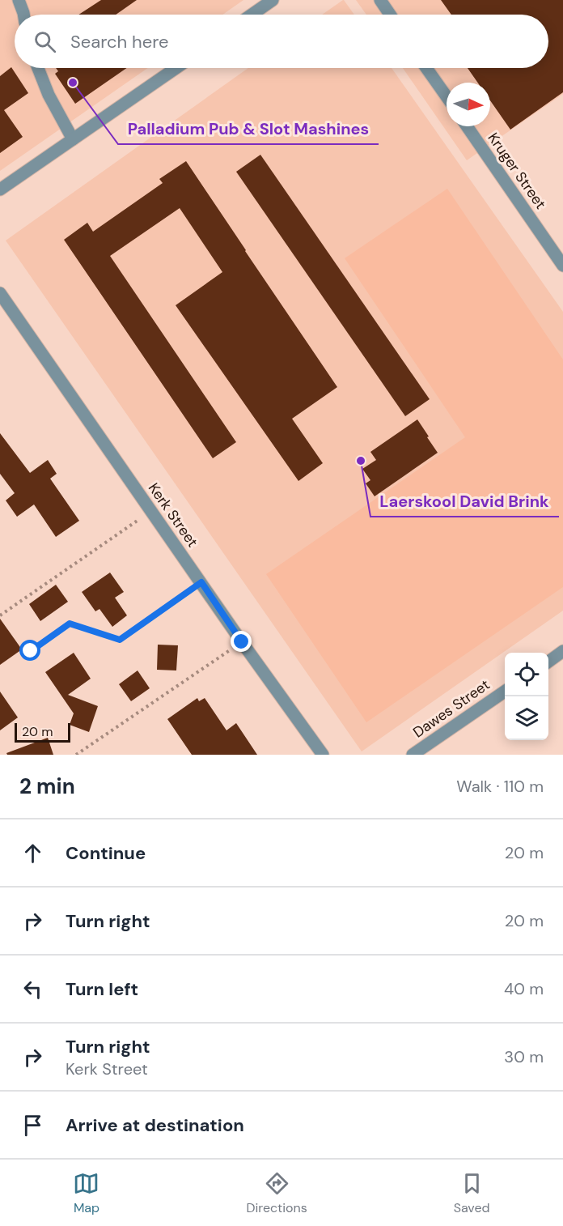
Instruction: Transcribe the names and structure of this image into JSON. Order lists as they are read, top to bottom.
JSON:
{
  "streets": {
    "street": ["Kruger Street", "Kerk Street", "Dawes Street"]
  },
  "places": ["Palladium Pub & Slot Mashines", "Laerskool David Brink"],
  "scale_bar": "20 m",
  "north": "right",
  "page": {
    "search": "Search here",
    "scale": "20 m",
    "heading": ["2 min", "Walk · 110 m"],
    "list": [
      ["Continue", "20 m"],
      ["Turn right", "20 m"],
      ["Turn left", "40 m"],
      ["Turn right", "Kerk Street", "30 m"],
      "Arrive at destination"
    ],
    "nav": ["Map", "Directions", "Saved"]
  }
}
